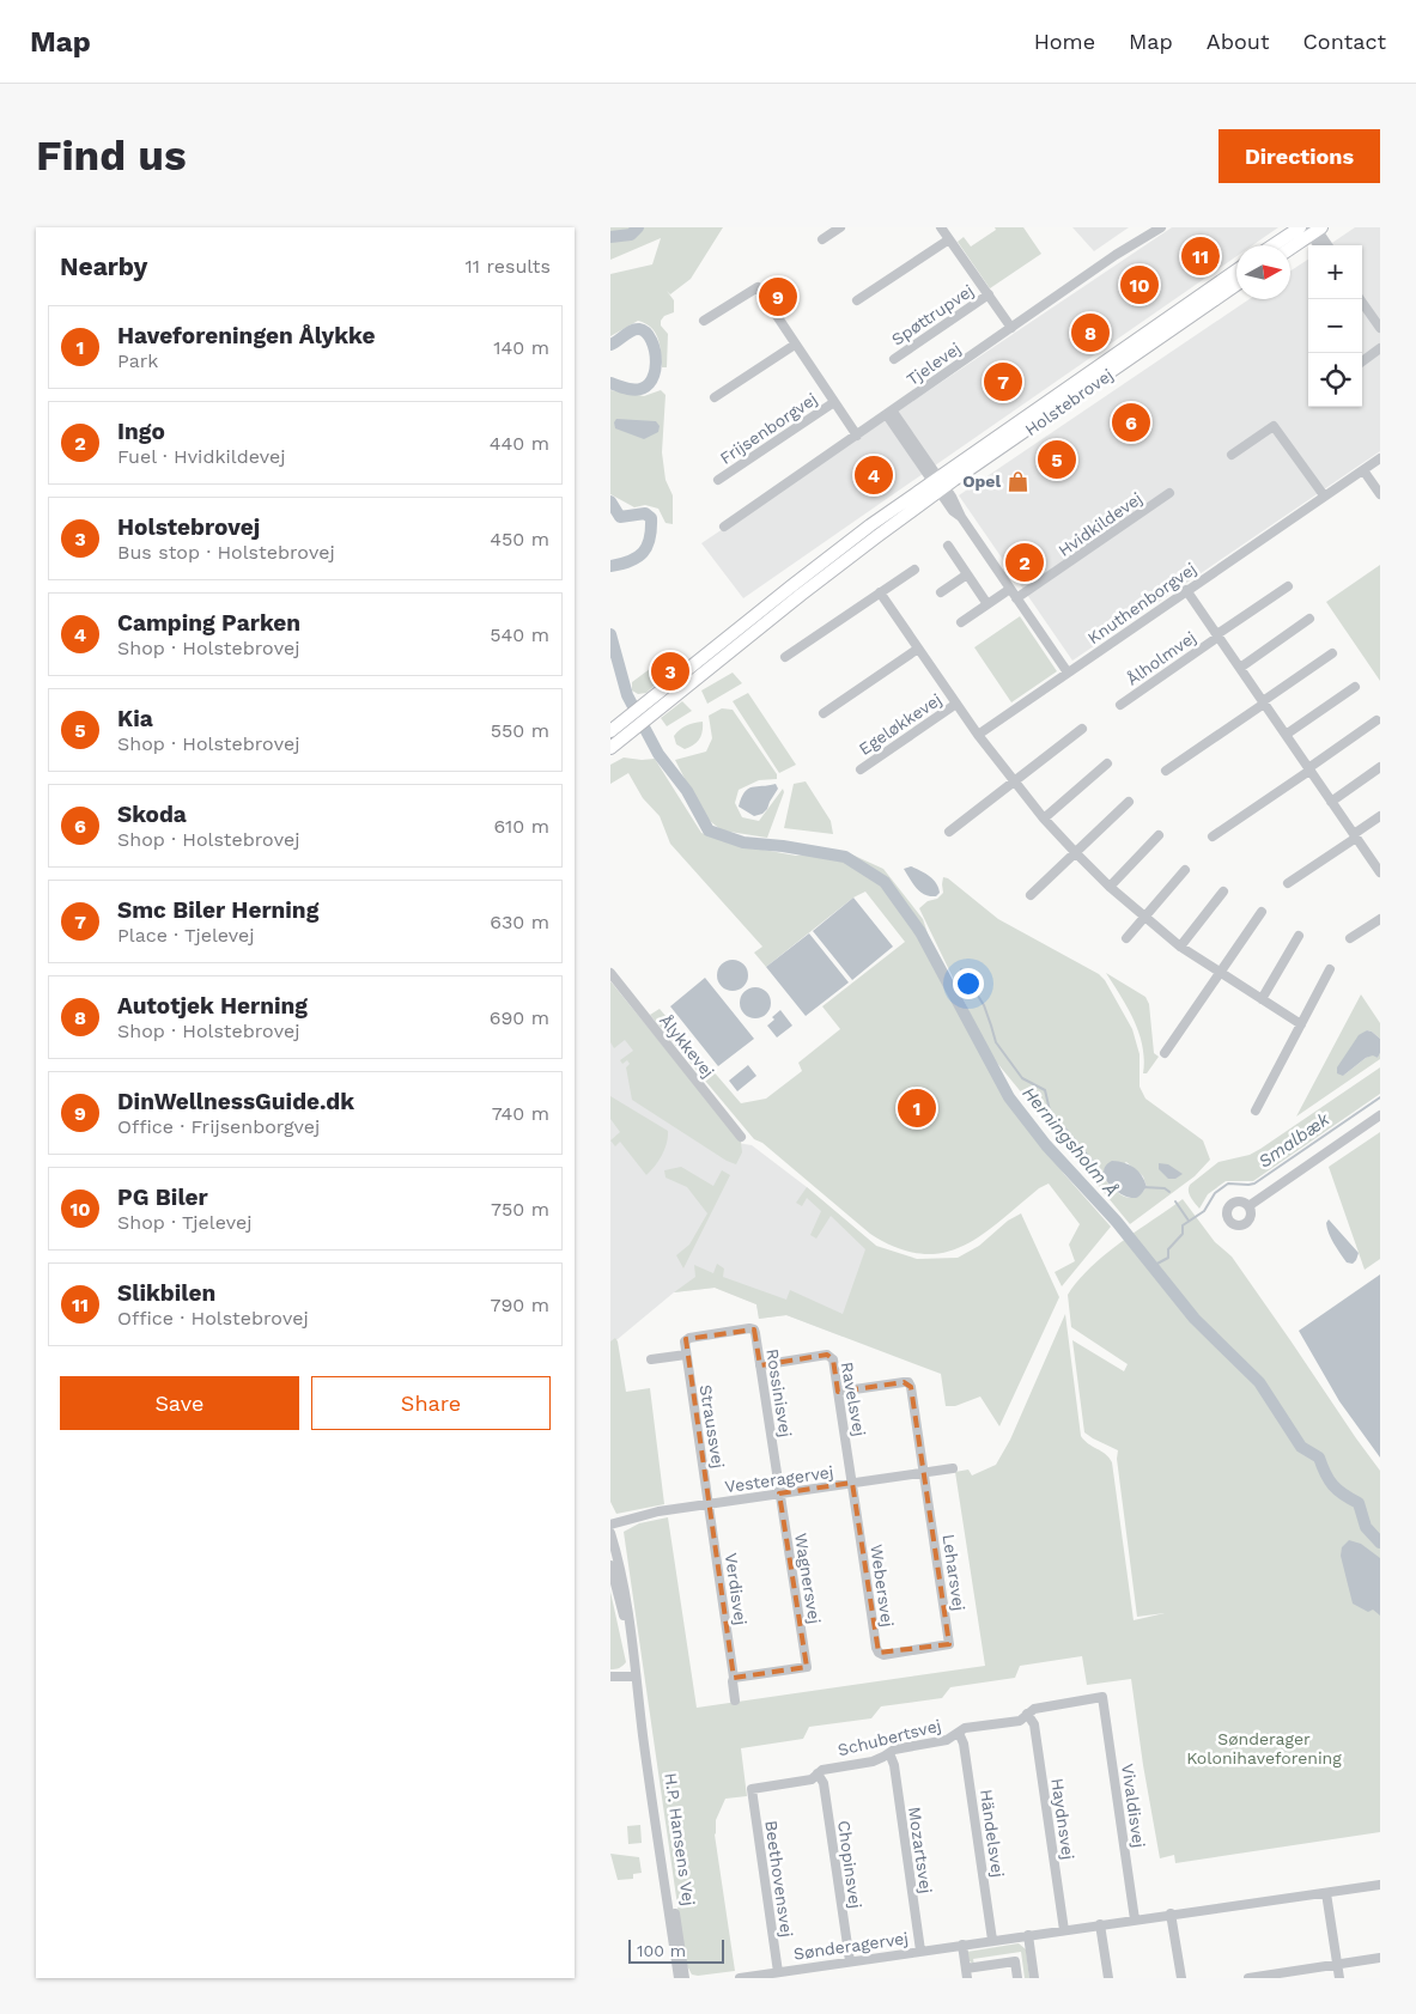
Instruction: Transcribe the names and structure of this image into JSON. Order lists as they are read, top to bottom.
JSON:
{
  "streets": {
    "main road": ["Holstebrovej"],
    "street": [
      "Spøttrupvej",
      "Tjelevej",
      "Frijsenborgvej",
      "Hvidkildevej",
      "Knuthenborgvej",
      "Ålholmvej",
      "Egeløkkevej",
      "Ålykkevej",
      "Rossinisvej",
      "Ravelsvej",
      "Straussvej",
      "Vesteragervej",
      "Leharsvej",
      "Wagnersvej",
      "Webersvej",
      "Verdisvej",
      "Schubertsvej",
      "Vivaldisvej",
      "Haydnsvej",
      "Händelsvej",
      "H.P. Hansens Vej",
      "Mozartsvej",
      "Chopinsvej",
      "Beethovensvej",
      "Sønderagervej"
    ]
  },
  "crossings": [
    ["Spøttrupvej", "Tjelevej"],
    ["Tjelevej", "Frijsenborgvej"],
    ["Knuthenborgvej", "Ålholmvej"],
    ["Knuthenborgvej", "Egeløkkevej"],
    ["Rossinisvej", "Ravelsvej"],
    ["Rossinisvej", "Straussvej"],
    ["Rossinisvej", "Vesteragervej"],
    ["Rossinisvej", "Wagnersvej"],
    ["Ravelsvej", "Vesteragervej"],
    ["Ravelsvej", "Webersvej"],
    ["Straussvej", "Vesteragervej"],
    ["Straussvej", "Verdisvej"],
    ["Vesteragervej", "Leharsvej"],
    ["Vesteragervej", "Wagnersvej"],
    ["Vesteragervej", "Webersvej"],
    ["Vesteragervej", "Verdisvej"],
    ["Leharsvej", "Webersvej"],
    ["Wagnersvej", "Verdisvej"],
    ["Schubertsvej", "Vivaldisvej"],
    ["Schubertsvej", "Haydnsvej"],
    ["Schubertsvej", "Händelsvej"],
    ["Schubertsvej", "Mozartsvej"],
    ["Schubertsvej", "Chopinsvej"],
    ["Schubertsvej", "Beethovensvej"],
    ["Vivaldisvej", "Sønderagervej"],
    ["Haydnsvej", "Sønderagervej"],
    ["Händelsvej", "Sønderagervej"],
    ["Mozartsvej", "Sønderagervej"],
    ["Chopinsvej", "Sønderagervej"],
    ["Beethovensvej", "Sønderagervej"]
  ],
  "water": ["Smalbæk", "Herningsholm Å"],
  "parks": ["Sønderager Kolonihaveforening"],
  "places": {
    "shop": ["Opel"]
  },
  "scale_bar": "100 m",
  "north": "right",
  "page": {
    "header": "Map",
    "nav": [
      "Home",
      "Map",
      "About",
      "Contact"
    ],
    "buttons": [
      "Directions",
      ["Save", "Share"]
    ],
    "title": "Find us",
    "heading": ["Nearby", "11 results"],
    "pins": [
      "11",
      "10",
      "9",
      "8",
      "7",
      "6",
      "5",
      "4",
      "2",
      "3",
      "1"
    ],
    "map_buttons": ["+", "−"],
    "list": [
      {
        "mark": "1",
        "name": "Haveforeningen Ålykke",
        "note": "Park",
        "value": "140 m"
      },
      {
        "mark": "2",
        "name": "Ingo",
        "note": "Fuel · Hvidkildevej",
        "value": "440 m"
      },
      {
        "mark": "3",
        "name": "Holstebrovej",
        "note": "Bus stop · Holstebrovej",
        "value": "450 m"
      },
      {
        "mark": "4",
        "name": "Camping Parken",
        "note": "Shop · Holstebrovej",
        "value": "540 m"
      },
      {
        "mark": "5",
        "name": "Kia",
        "note": "Shop · Holstebrovej",
        "value": "550 m"
      },
      {
        "mark": "6",
        "name": "Skoda",
        "note": "Shop · Holstebrovej",
        "value": "610 m"
      },
      {
        "mark": "7",
        "name": "Smc Biler Herning",
        "note": "Place · Tjelevej",
        "value": "630 m"
      },
      {
        "mark": "8",
        "name": "Autotjek Herning",
        "note": "Shop · Holstebrovej",
        "value": "690 m"
      },
      {
        "mark": "9",
        "name": "DinWellnessGuide.dk",
        "note": "Office · Frijsenborgvej",
        "value": "740 m"
      },
      {
        "mark": "10",
        "name": "PG Biler",
        "note": "Shop · Tjelevej",
        "value": "750 m"
      },
      {
        "mark": "11",
        "name": "Slikbilen",
        "note": "Office · Holstebrovej",
        "value": "790 m"
      }
    ],
    "scale": "100 m"
  }
}
